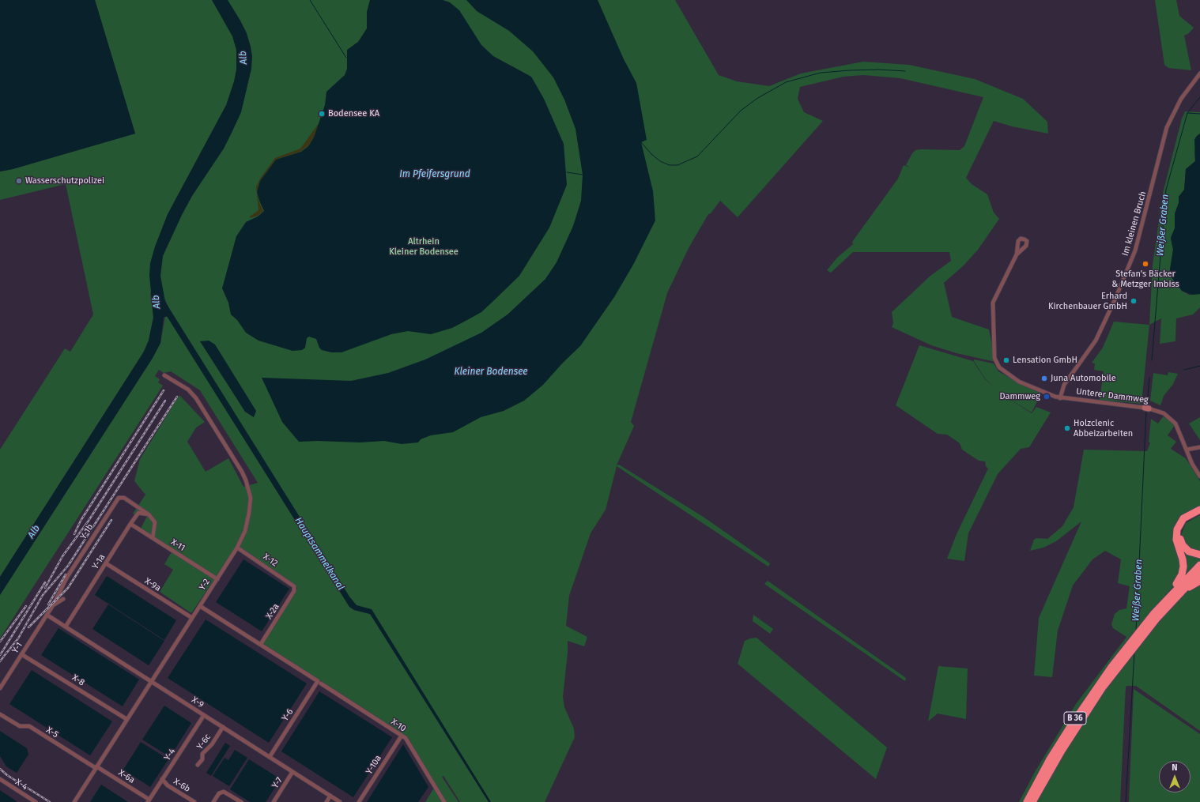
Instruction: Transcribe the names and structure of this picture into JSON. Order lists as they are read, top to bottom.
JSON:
{
  "streets": {
    "highway": ["B 36"],
    "street": [
      "Im kleinen Bruch",
      "Unterer Dammweg",
      "Y-1b",
      "X-11",
      "X-12",
      "Y-1a",
      "X-9a",
      "Y-2",
      "X-2a",
      "Y-1",
      "X-8",
      "X-9",
      "Y-6",
      "X-10",
      "X-5",
      "Y-6c",
      "Y-4",
      "Y-10a",
      "X-6a",
      "Y-7",
      "X-4",
      "X-6b"
    ]
  },
  "crossings": [
    ["Im kleinen Bruch", "Unterer Dammweg"],
    ["Y-1b", "Y-1a"],
    ["Y-1b", "Y-1"],
    ["Y-1b", "X-9"],
    ["X-11", "Y-1a"],
    ["X-11", "Y-2"],
    ["X-12", "Y-2"],
    ["X-12", "X-2a"],
    ["Y-1a", "X-9a"],
    ["Y-1a", "X-9"],
    ["X-9a", "Y-2"],
    ["Y-2", "X-8"],
    ["Y-2", "X-9"],
    ["Y-2", "X-10"],
    ["Y-2", "X-5"],
    ["Y-2", "X-6a"],
    ["X-2a", "X-10"],
    ["Y-1", "X-8"],
    ["Y-1", "X-9"],
    ["X-9", "Y-6"],
    ["X-9", "Y-6c"],
    ["X-9", "Y-4"],
    ["X-9", "Y-7"],
    ["Y-6", "X-10"],
    ["X-10", "Y-10a"],
    ["X-5", "X-6a"],
    ["Y-4", "X-6a"],
    ["Y-4", "X-6b"]
  ],
  "water": [
    "Alb",
    "Im Pfeifersgrund",
    "Weißer Graben",
    "Kleiner Bodensee",
    "Hauptsammelkanal"
  ],
  "parks": ["Altrhein Kleiner Bodensee"],
  "places": [
    "Bodensee KA",
    "Wasserschutzpolizei",
    "Stefan's Bäcker & Metzger Imbiss",
    "Erhard Kirchenbauer GmbH",
    "Lensation GmbH",
    "Juna Automobile",
    "Dammweg",
    "Holzclenic Abbeizarbeiten"
  ],
  "north": "top"
}
